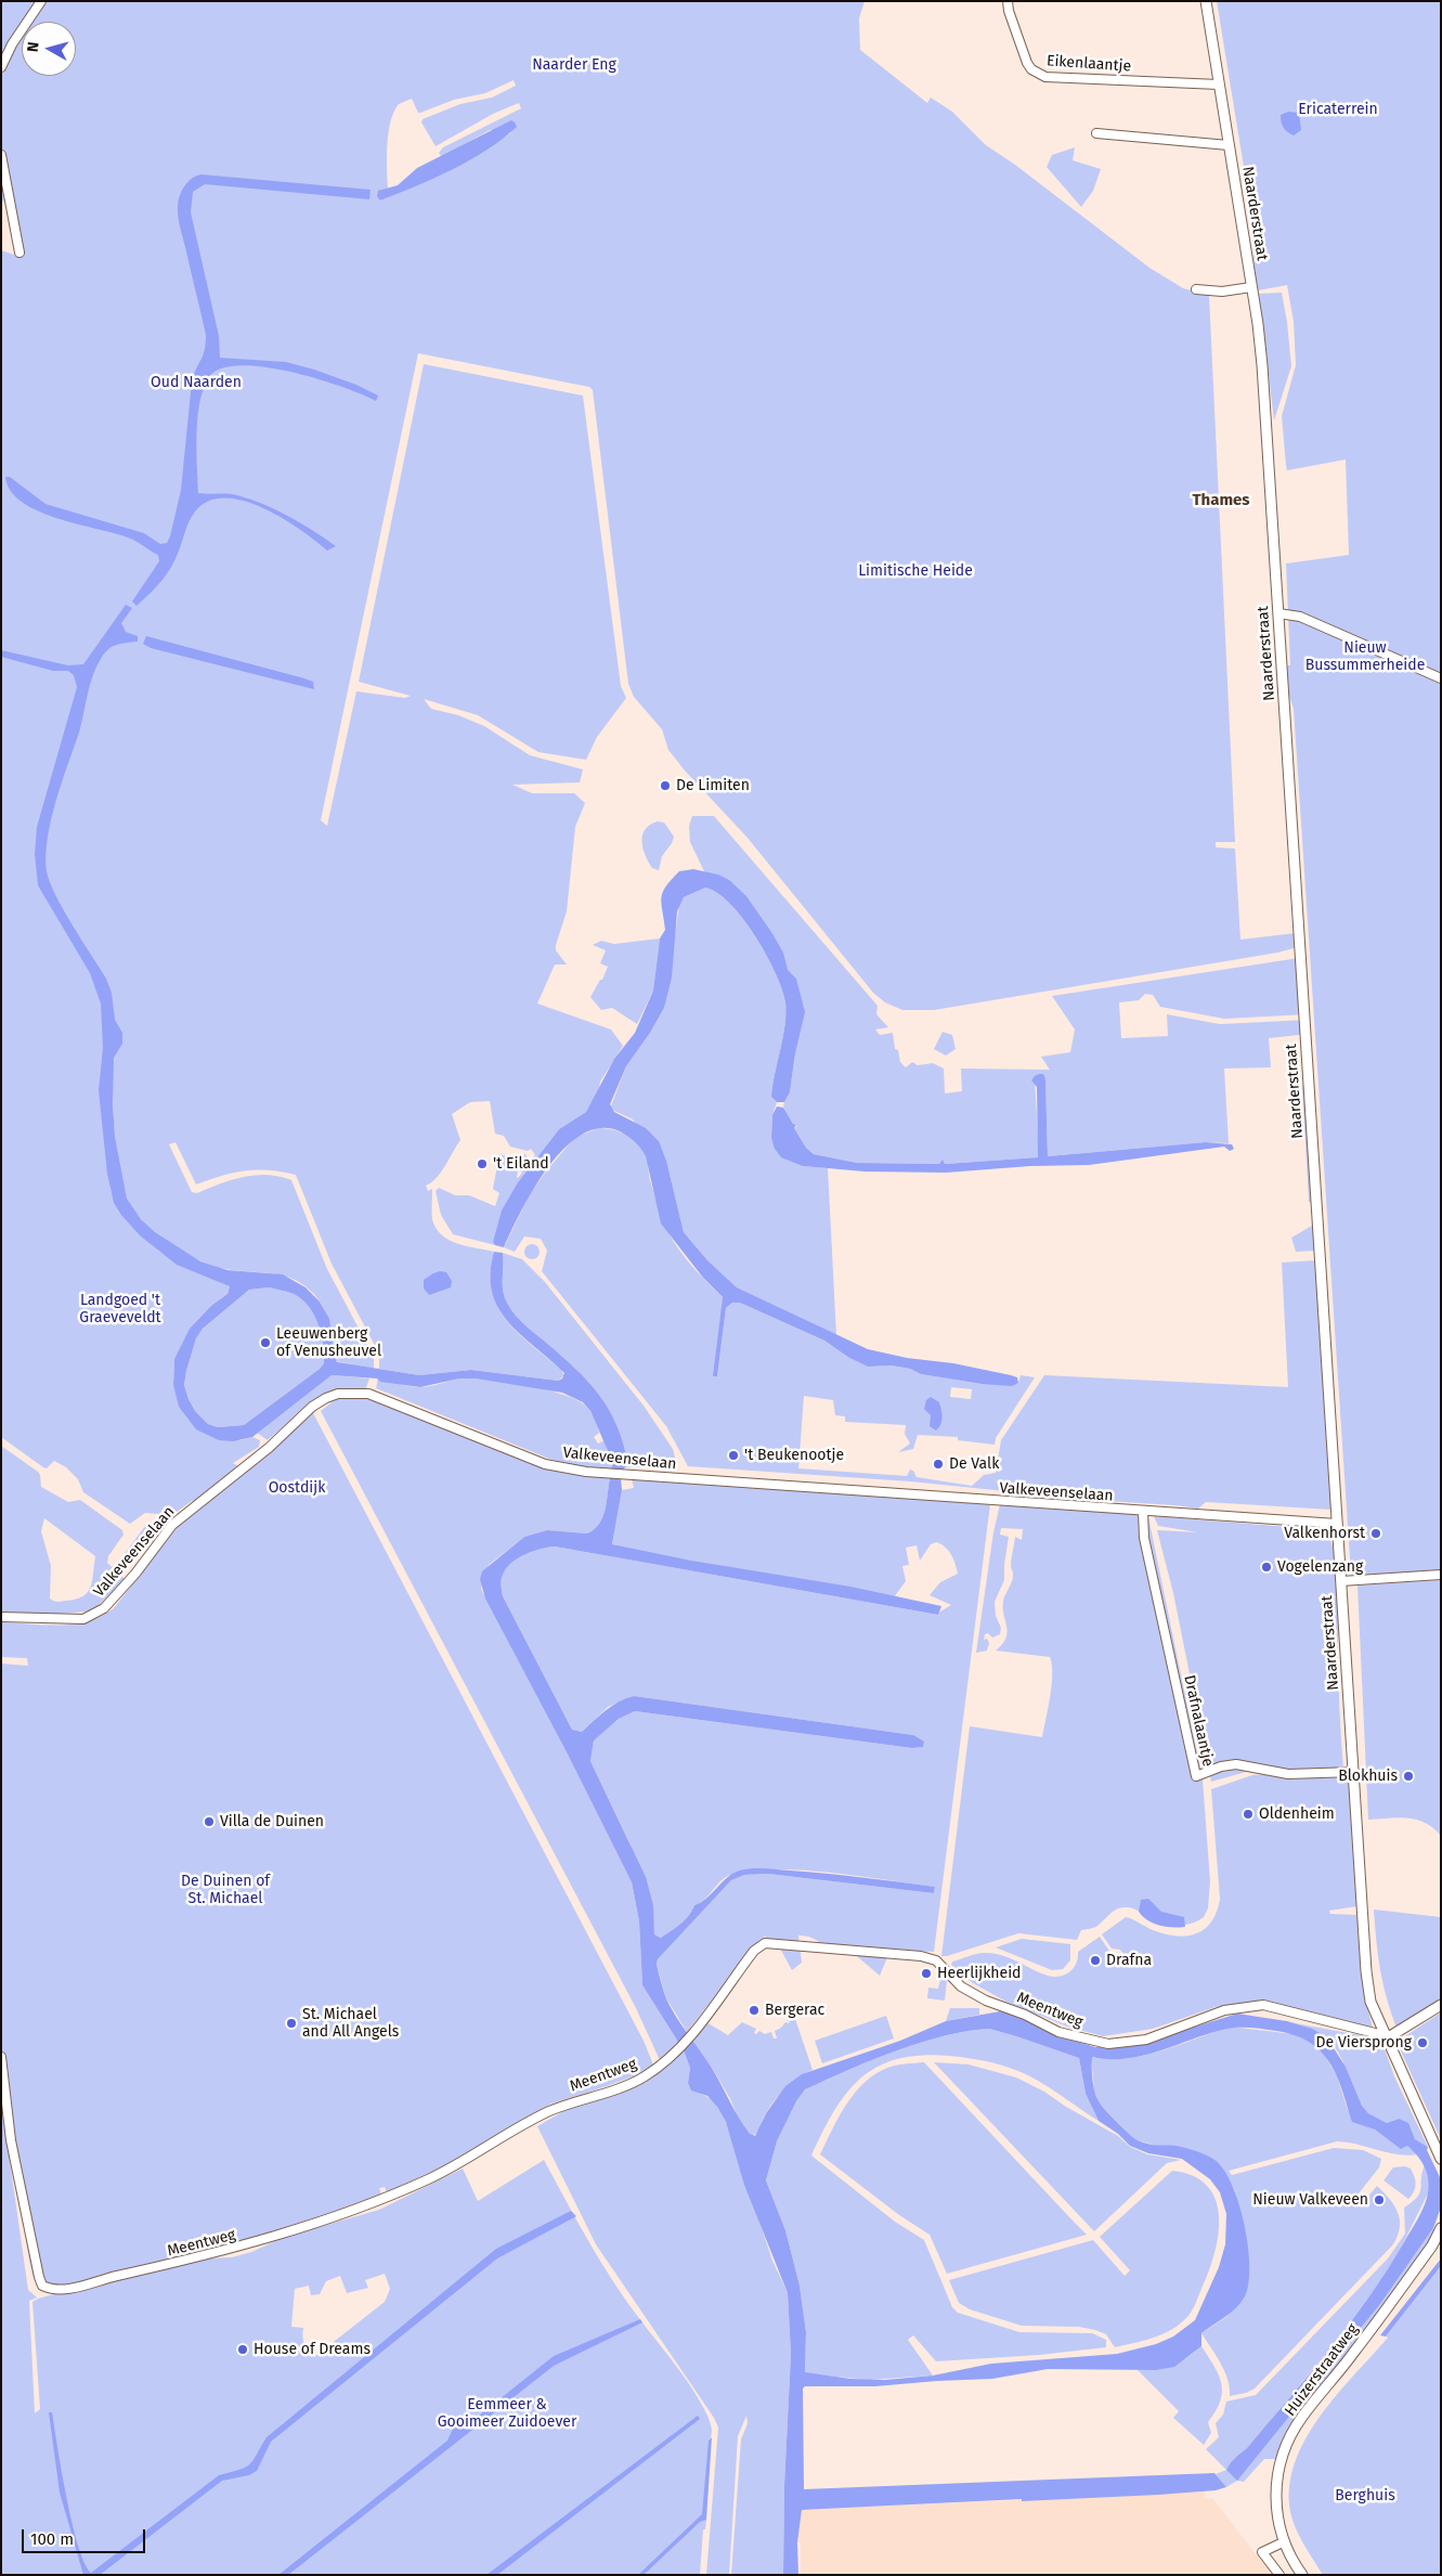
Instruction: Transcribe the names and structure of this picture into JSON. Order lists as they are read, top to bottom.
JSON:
{
  "streets": {
    "street": [
      "Eikenlaantje",
      "Naarderstraat",
      "Valkeveenselaan",
      "Drafnalaantje",
      "Meentweg",
      "Huizerstraatweg"
    ]
  },
  "crossings": [
    ["Eikenlaantje", "Naarderstraat"],
    ["Naarderstraat", "Valkeveenselaan"],
    ["Naarderstraat", "Drafnalaantje"],
    ["Naarderstraat", "Meentweg"],
    ["Valkeveenselaan", "Drafnalaantje"]
  ],
  "districts": ["Thames"],
  "parks": [
    "Naarder Eng",
    "Ericaterrein",
    "Oud Naarden",
    "Limitische Heide",
    "Nieuw Bussummerheide",
    "Landgoed 't Graeveveldt",
    "Oostdijk",
    "De Duinen of St. Michael",
    "Eemmeer & Gooimeer Zuidoever",
    "Berghuis"
  ],
  "places": [
    "De Limiten",
    "'t Eiland",
    "Leeuwenberg of Venusheuvel",
    "'t Beukenootje",
    "De Valk",
    "Valkenhorst",
    "Vogelenzang",
    "Blokhuis",
    "Oldenheim",
    "Villa de Duinen",
    "Drafna",
    "Heerlijkheid",
    "Bergerac",
    "St. Michael and All Angels",
    "De Viersprong",
    "Nieuw Valkeveen",
    "House of Dreams"
  ],
  "scale_bar": "100 m",
  "north": "left"
}
